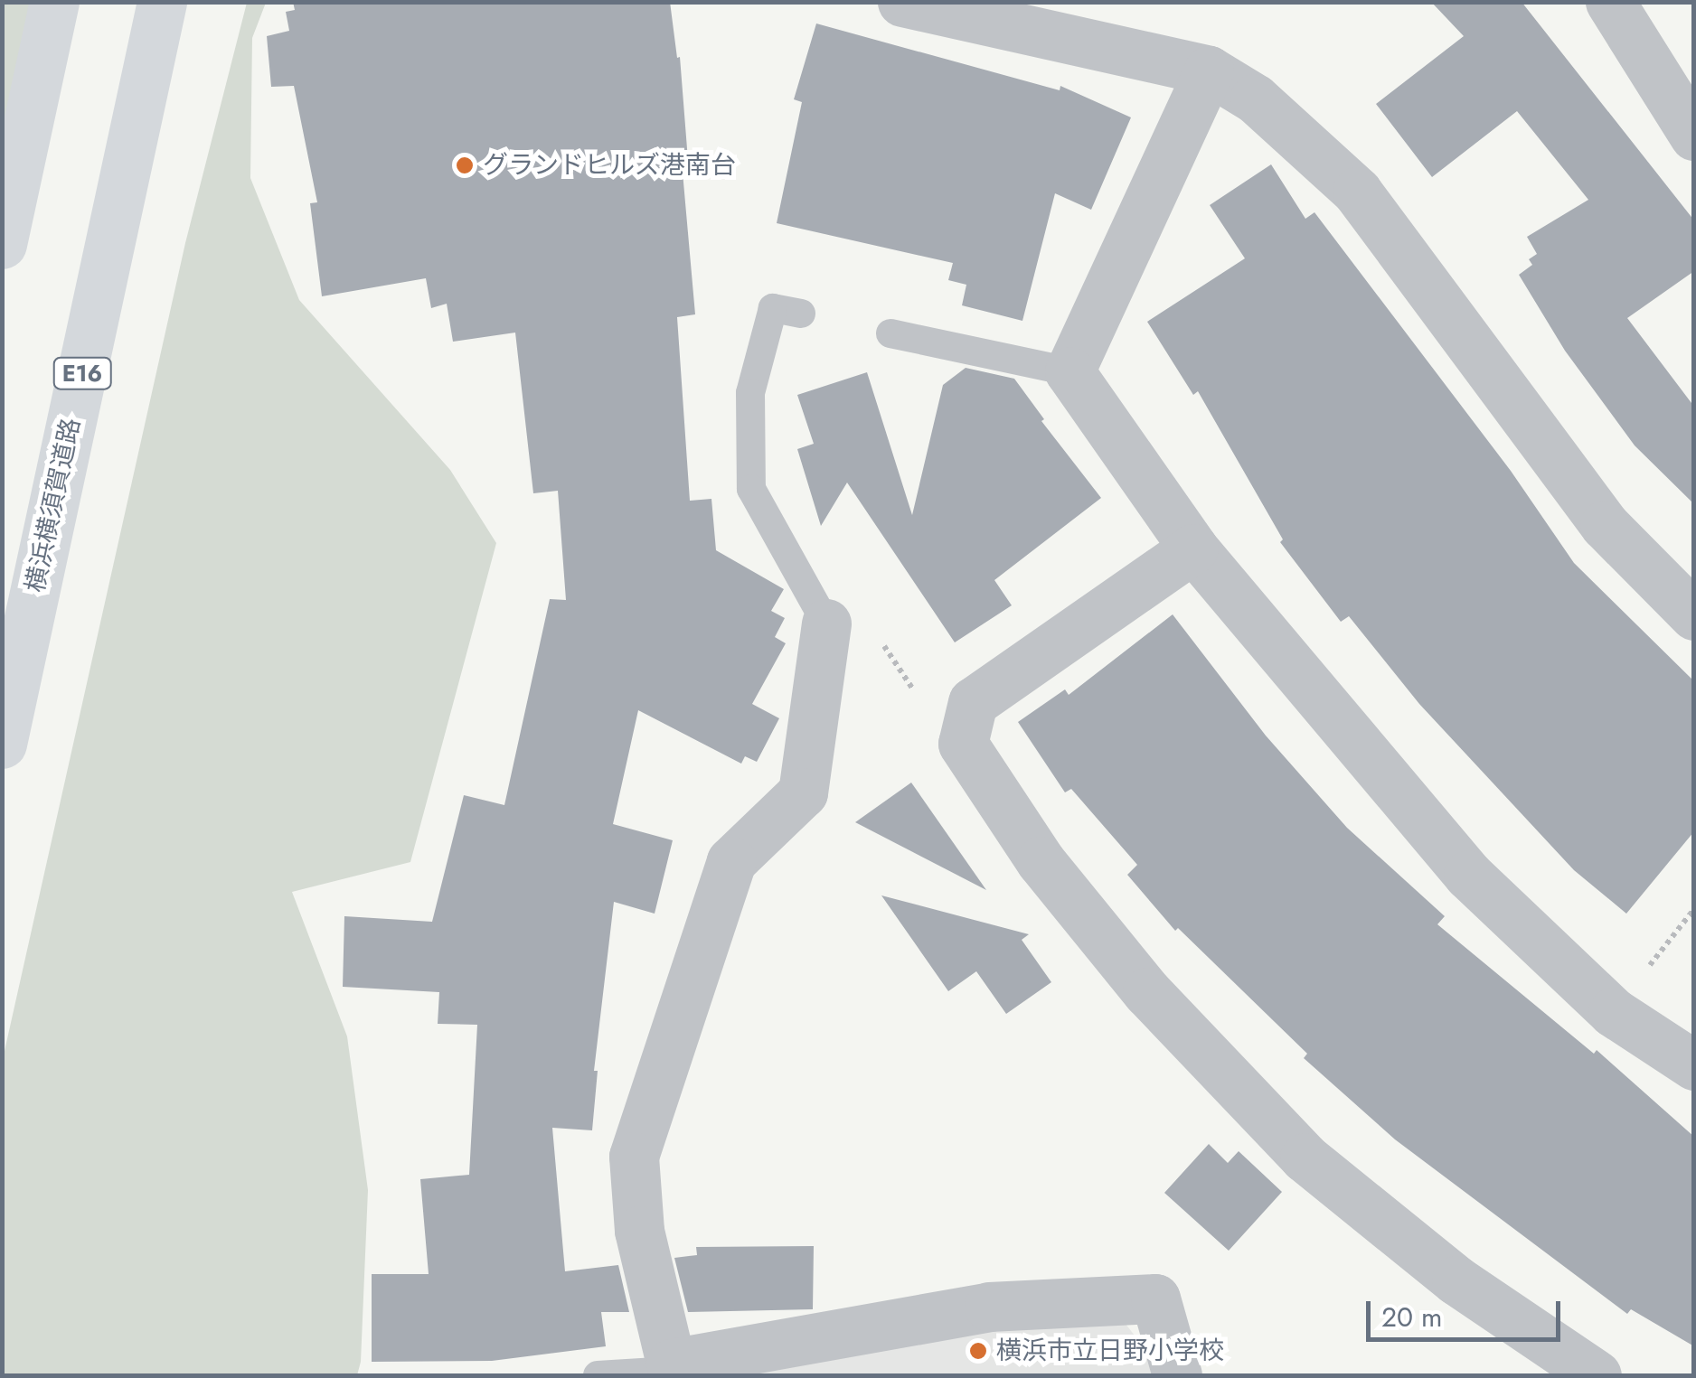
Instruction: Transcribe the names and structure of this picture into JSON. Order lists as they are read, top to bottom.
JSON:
{
  "streets": {
    "highway": ["E16", "横浜横須賀道路"]
  },
  "places": ["グランドヒルズ港南台", "横浜市立日野小学校"],
  "scale_bar": "20 m"
}
